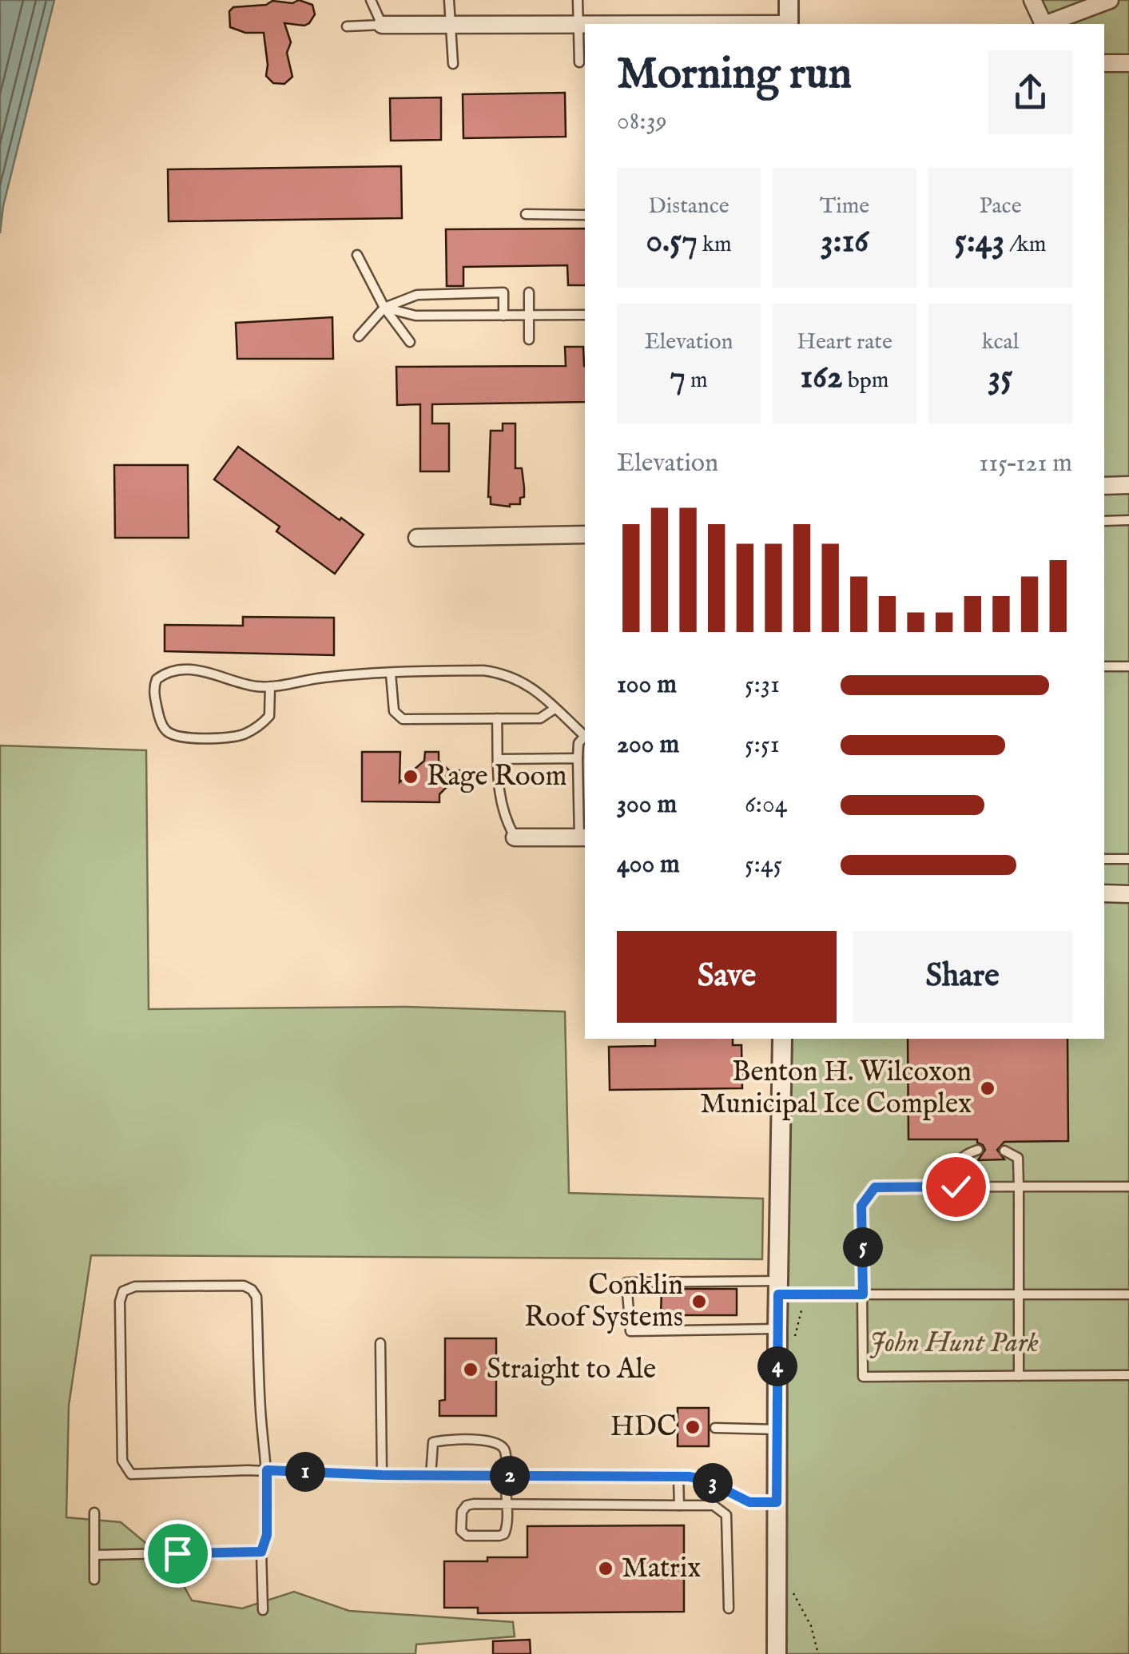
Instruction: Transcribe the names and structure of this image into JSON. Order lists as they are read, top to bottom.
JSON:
{
  "parks": ["John Hunt Park"],
  "places": [
    "Rage Room",
    "Benton H. Wilcoxon Municipal Ice Complex",
    "Conklin Roof Systems",
    "Straight to Ale",
    "HDC",
    "Matrix"
  ],
  "page": {
    "heading": ["Morning run", "08:39"],
    "stats": [
      ["Distance", "0.57 km"],
      ["Time", "3:16"],
      ["Pace", "5:43 /km"],
      ["Elevation", "7 m"],
      ["Heart rate", "162 bpm"],
      ["kcal", "35"]
    ],
    "chart": ["Elevation", "115–121 m"],
    "list": [
      {
        "name": "100 m",
        "note": "5:31"
      },
      {
        "name": "200 m",
        "note": "5:51"
      },
      {
        "name": "300 m",
        "note": "6:04"
      },
      {
        "name": "400 m",
        "note": "5:45"
      }
    ],
    "buttons": ["Save", "Share"],
    "pins": [
      "5",
      "4",
      "1",
      "2",
      "3"
    ]
  }
}
